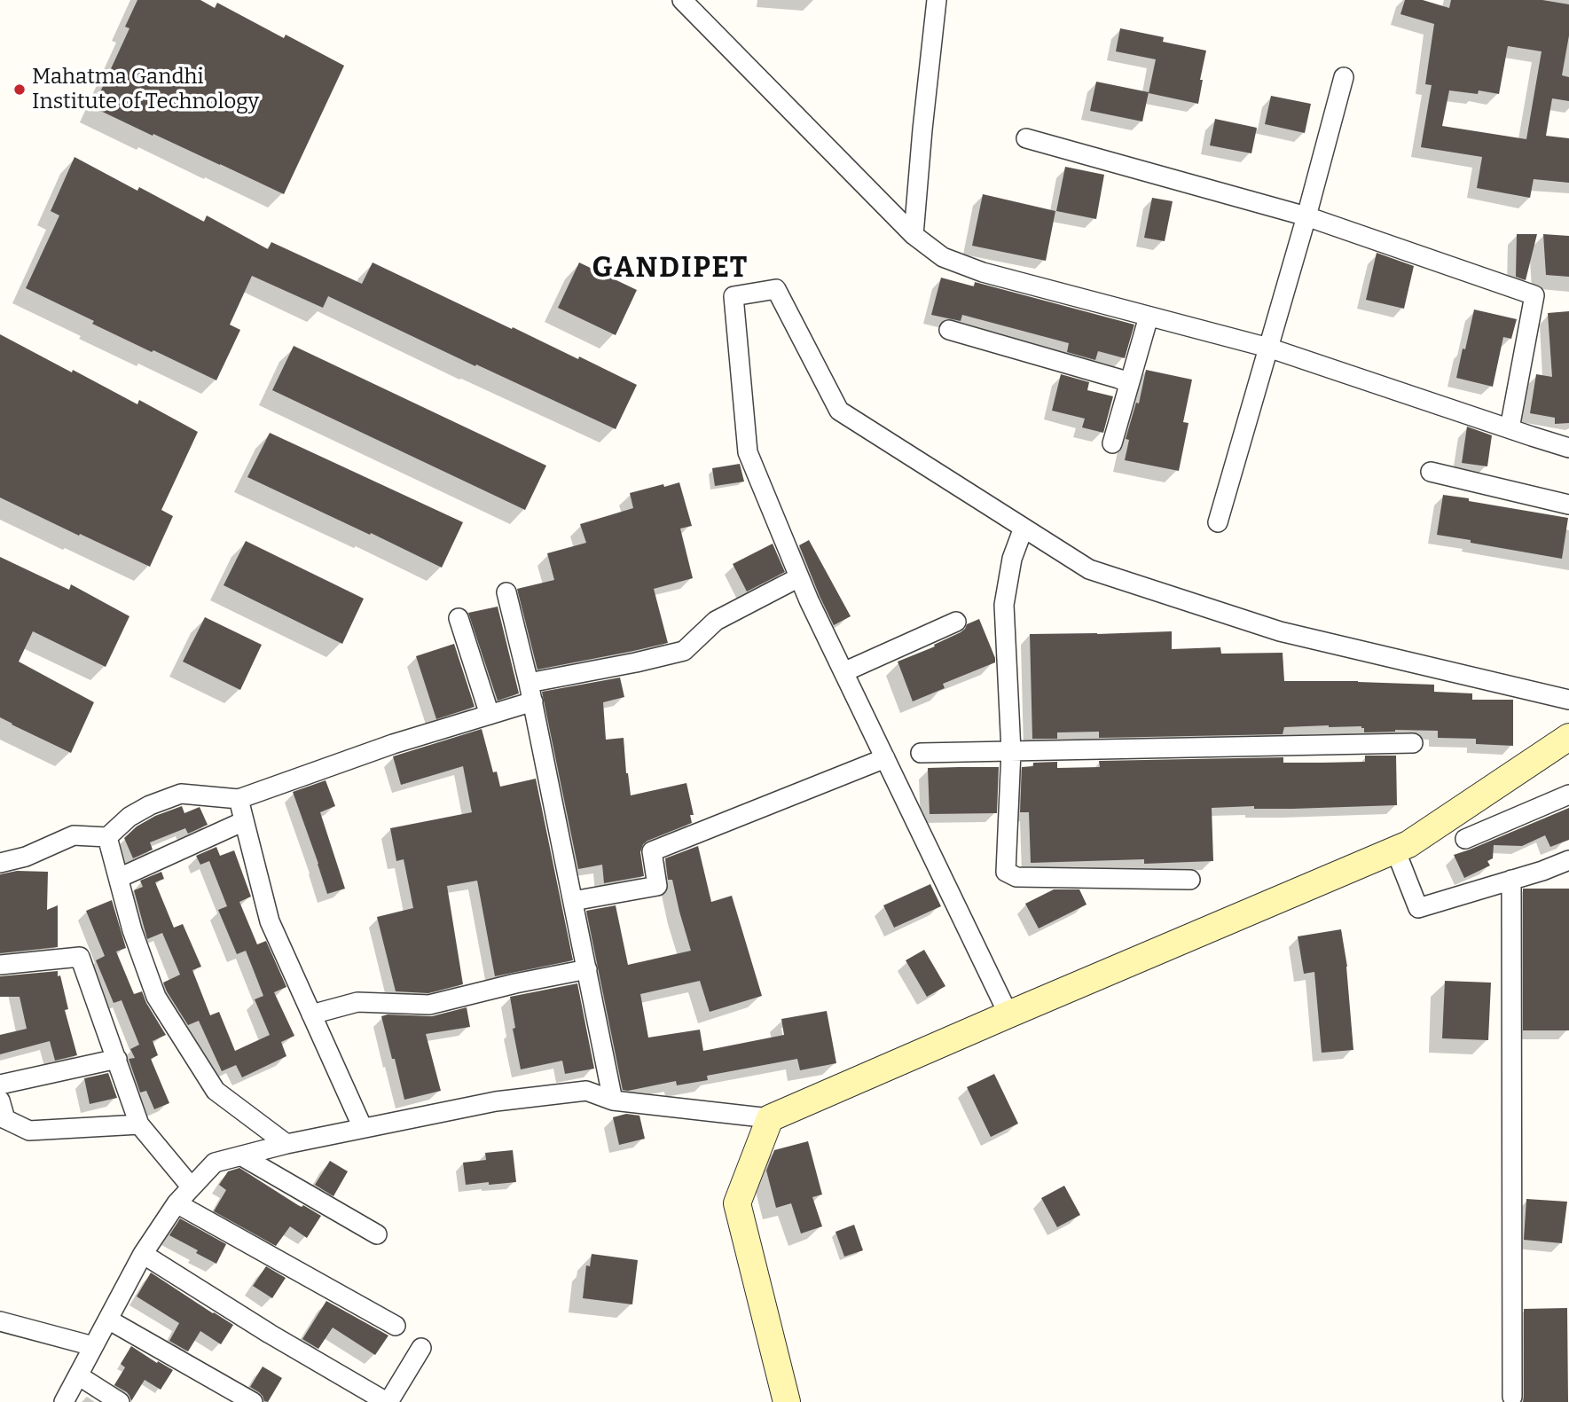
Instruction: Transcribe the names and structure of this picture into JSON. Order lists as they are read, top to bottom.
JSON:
{
  "districts": ["GANDIPET"],
  "places": ["Mahatma Gandhi Institute of Technology"]
}
